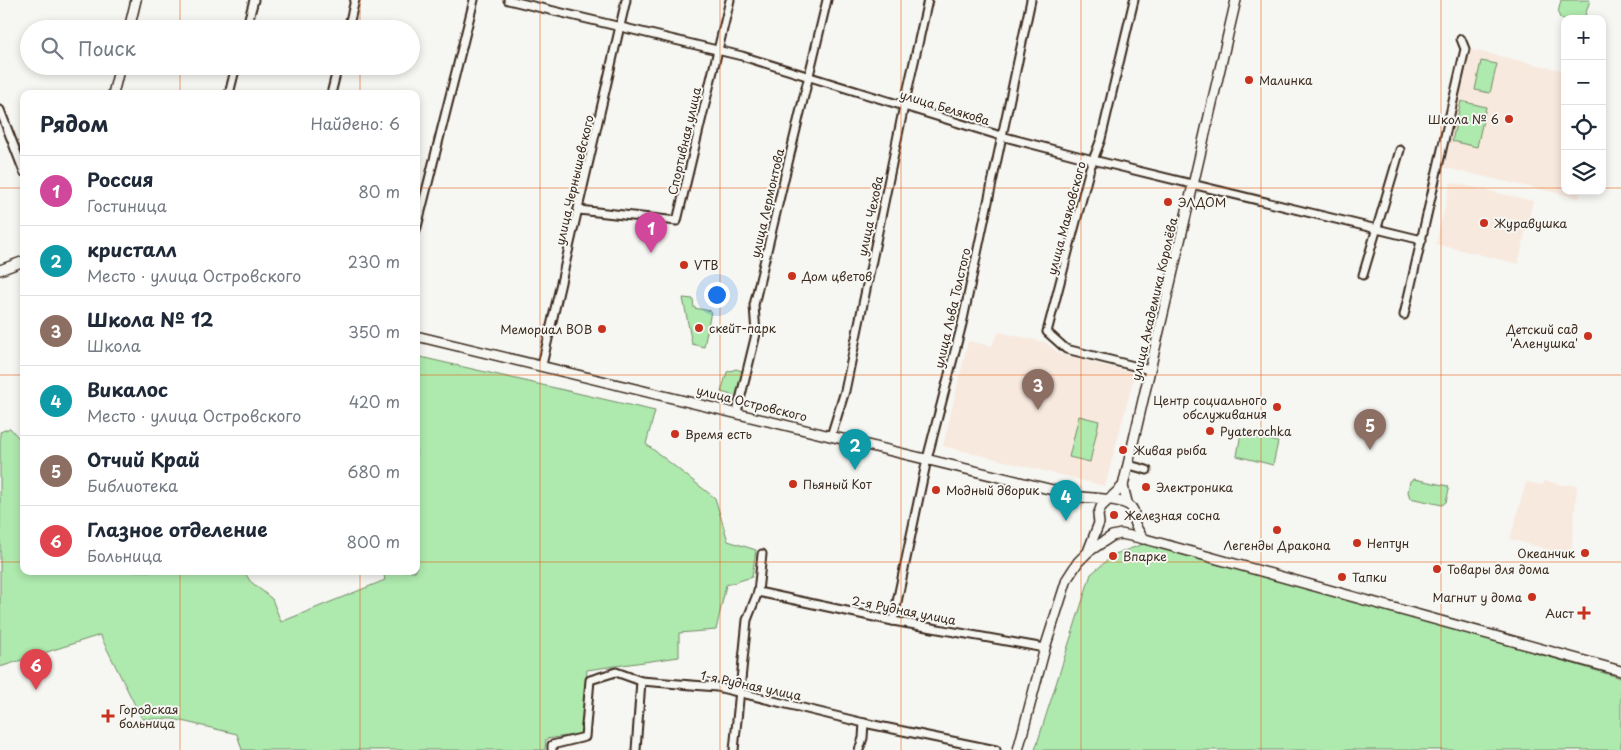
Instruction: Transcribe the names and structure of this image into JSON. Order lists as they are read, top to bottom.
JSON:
{
  "streets": {
    "street": [
      "улица Белякова",
      "Спортивная улица",
      "улица Чернышевского",
      "улица Лермонтова",
      "улица Чехова",
      "улица Маяковского",
      "улица Академика Королёва",
      "улица Льва Толстого",
      "улица Островского",
      "2-я Рудная улица",
      "1-я Рудная улица"
    ]
  },
  "crossings": [
    ["улица Белякова", "Спортивная улица"],
    ["улица Белякова", "улица Чернышевского"],
    ["улица Белякова", "улица Лермонтова"],
    ["улица Белякова", "улица Чехова"],
    ["улица Белякова", "улица Маяковского"],
    ["улица Белякова", "улица Академика Королёва"],
    ["улица Белякова", "улица Льва Толстого"],
    ["Спортивная улица", "улица Чернышевского"],
    ["улица Чернышевского", "улица Островского"],
    ["улица Лермонтова", "улица Островского"],
    ["улица Чехова", "улица Островского"],
    ["улица Маяковского", "улица Академика Королёва"],
    ["улица Льва Толстого", "улица Островского"],
    ["улица Льва Толстого", "2-я Рудная улица"]
  ],
  "places": {
    "other": [
      "Малинка",
      "Школа № 6",
      "ЭЛДОМ",
      "Журавушка",
      "VTB",
      "Дом цветов",
      "скейт-парк",
      "Мемориал ВОВ",
      "Детский сад 'Аленушка'",
      "Центр социального обслуживания",
      "Pyaterochka",
      "Время есть",
      "Живая рыба",
      "Пьяный Кот",
      "Электроника",
      "Модный дворик",
      "Железная сосна",
      "Легенды Дракона",
      "Нептун",
      "Океанчик",
      "Впарке",
      "Товары для дома",
      "Тапки",
      "Магнит у дома"
    ],
    "health": ["Аист", "Городская больница"]
  },
  "page": {
    "map_buttons": ["+", "−"],
    "search": "Поиск",
    "heading": ["Рядом", "Найдено: 6"],
    "list": [
      {
        "mark": "1",
        "name": "Россия",
        "note": "Гостиница",
        "value": "80 m"
      },
      {
        "mark": "2",
        "name": "кристалл",
        "note": "Место · улица Островского",
        "value": "230 m"
      },
      {
        "mark": "3",
        "name": "Школа № 12",
        "note": "Школа",
        "value": "350 m"
      },
      {
        "mark": "4",
        "name": "Викалос",
        "note": "Место · улица Островского",
        "value": "420 m"
      },
      {
        "mark": "5",
        "name": "Отчий Край",
        "note": "Библиотека",
        "value": "680 m"
      },
      {
        "mark": "6",
        "name": "Глазное отделение",
        "note": "Больница",
        "value": "800 m"
      }
    ],
    "pins": [
      "1",
      "3",
      "5",
      "2",
      "4",
      "6"
    ]
  }
}
